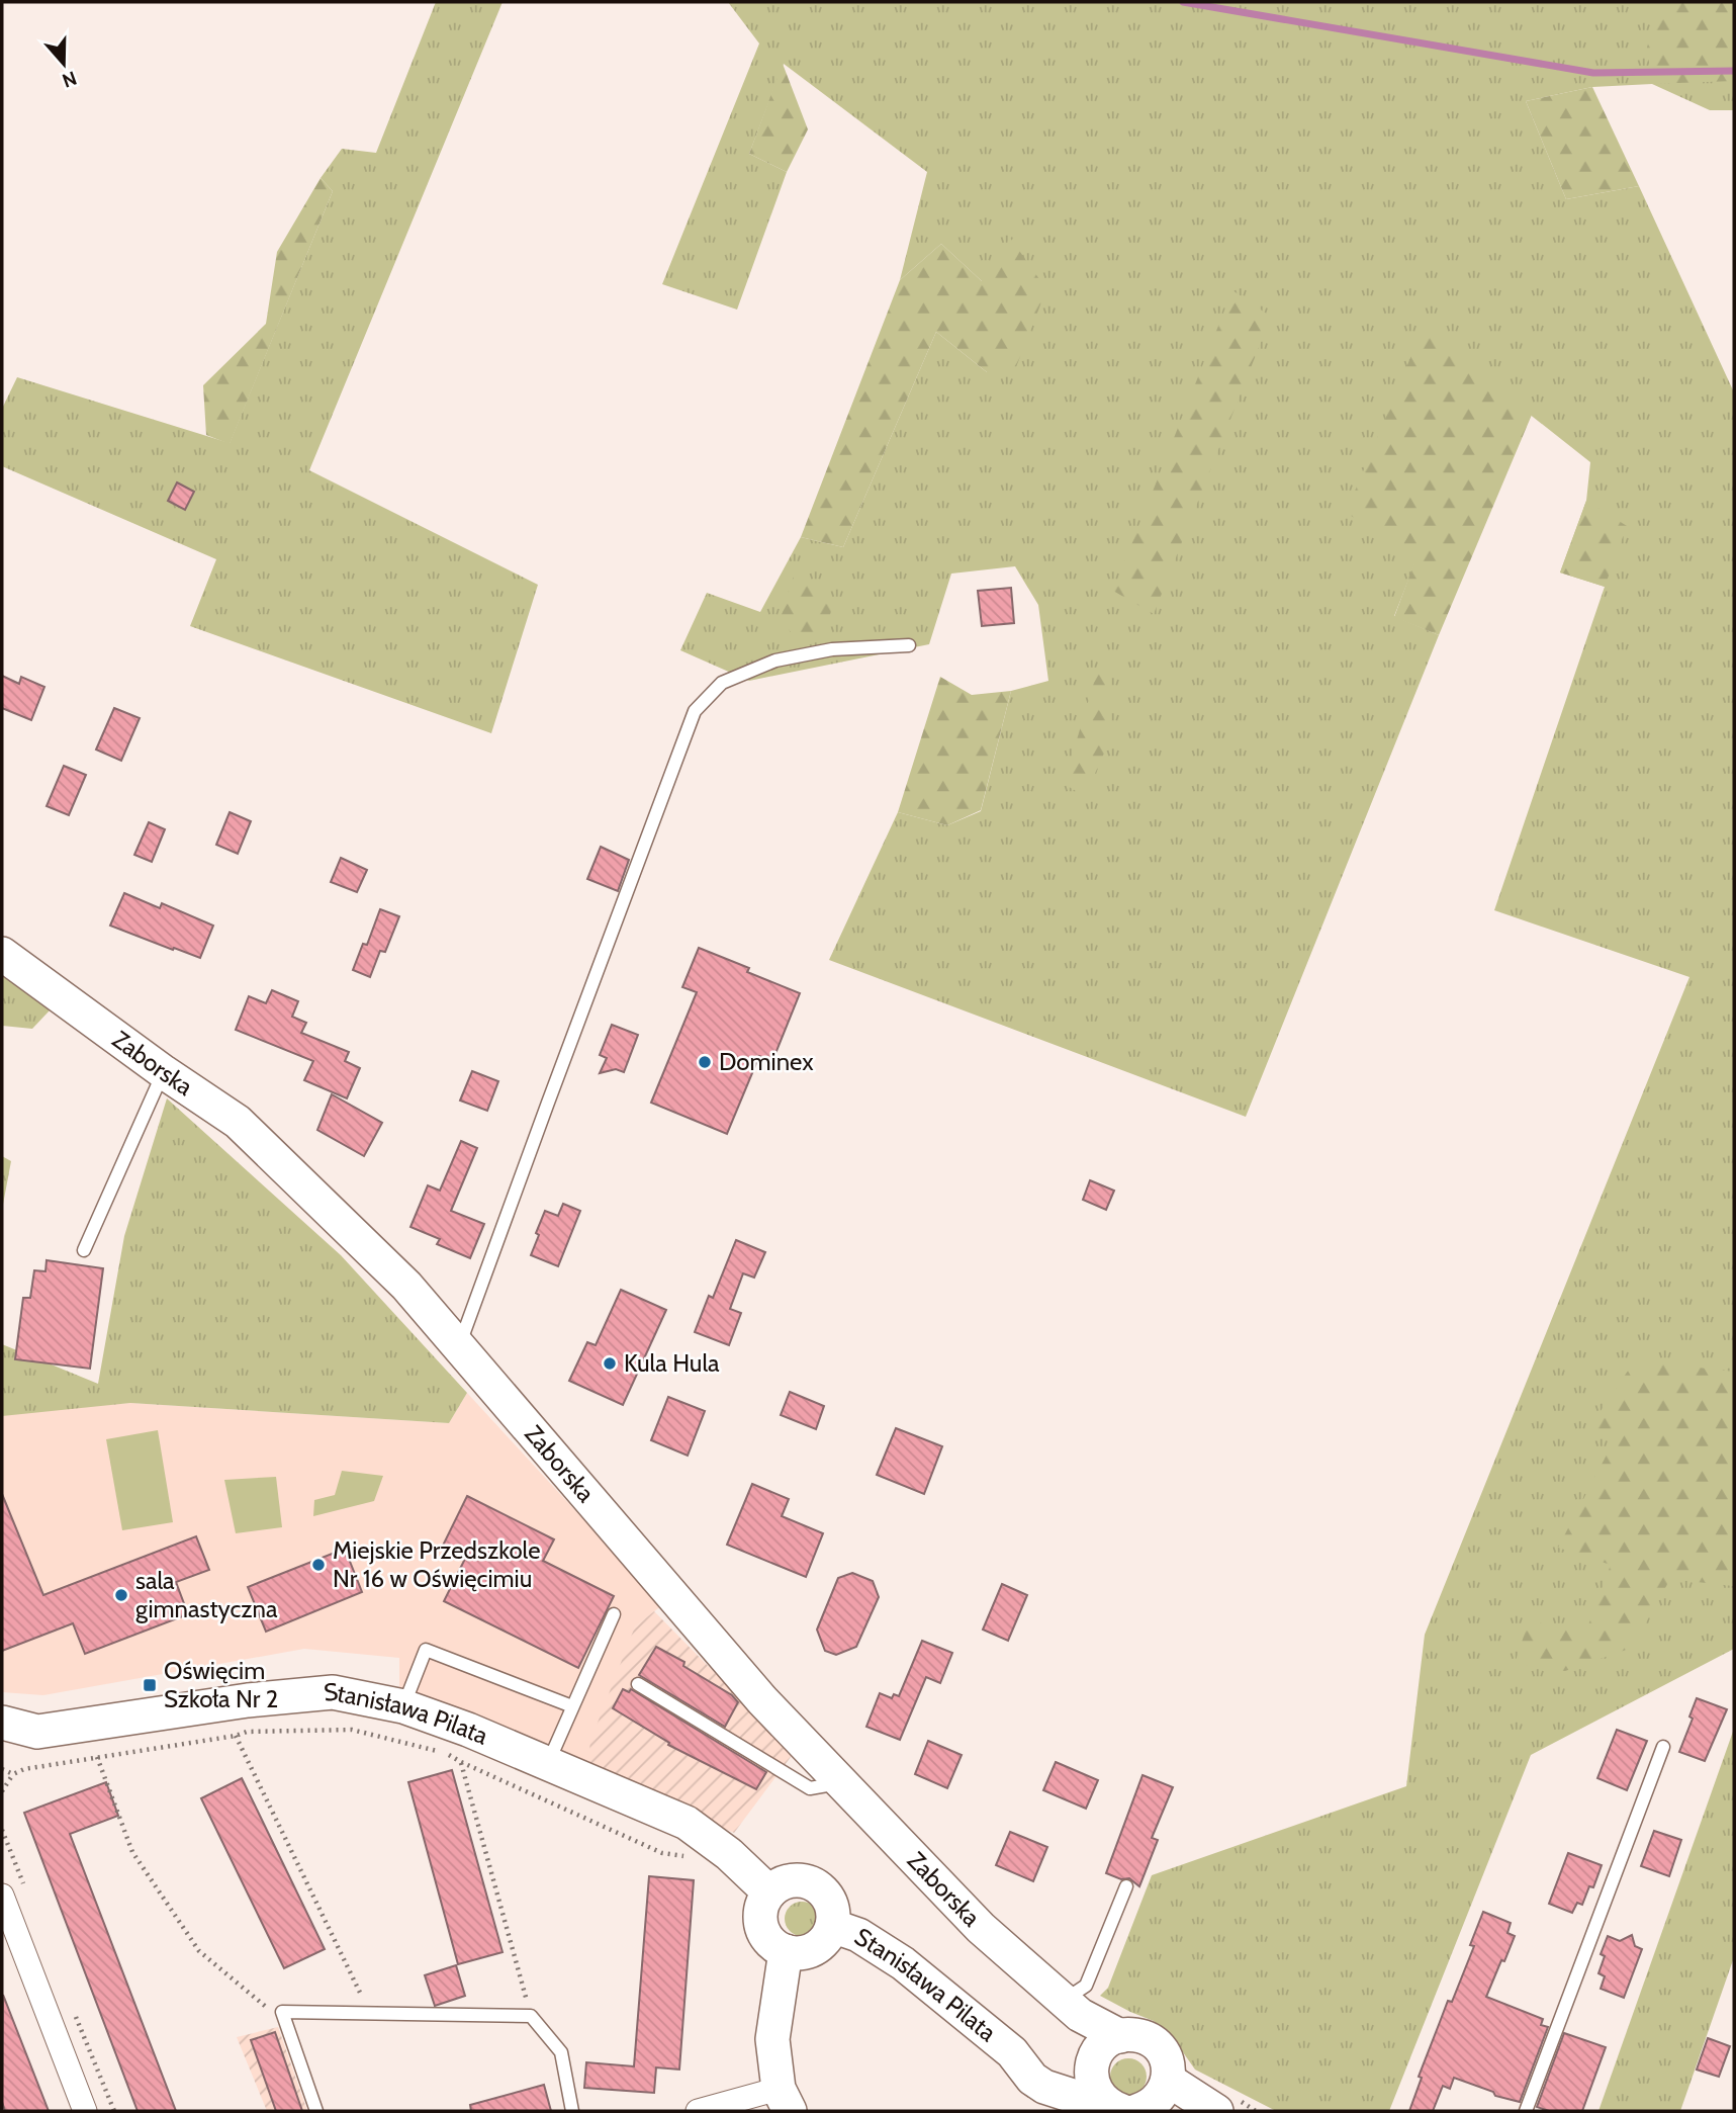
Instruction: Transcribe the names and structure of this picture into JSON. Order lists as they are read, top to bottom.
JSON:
{
  "streets": {
    "street": ["Zaborska", "Stanisława Pilata"]
  },
  "crossings": [
    ["Zaborska", "Stanisława Pilata"]
  ],
  "places": {
    "other": [
      "Dominex",
      "Kula Hula",
      "Miejskie Przedszkole Nr 16 w Oświęcimiu",
      "sala gimnastyczna"
    ],
    "transit": ["Oświęcim Szkoła Nr 2"]
  },
  "north": "bottom"
}
